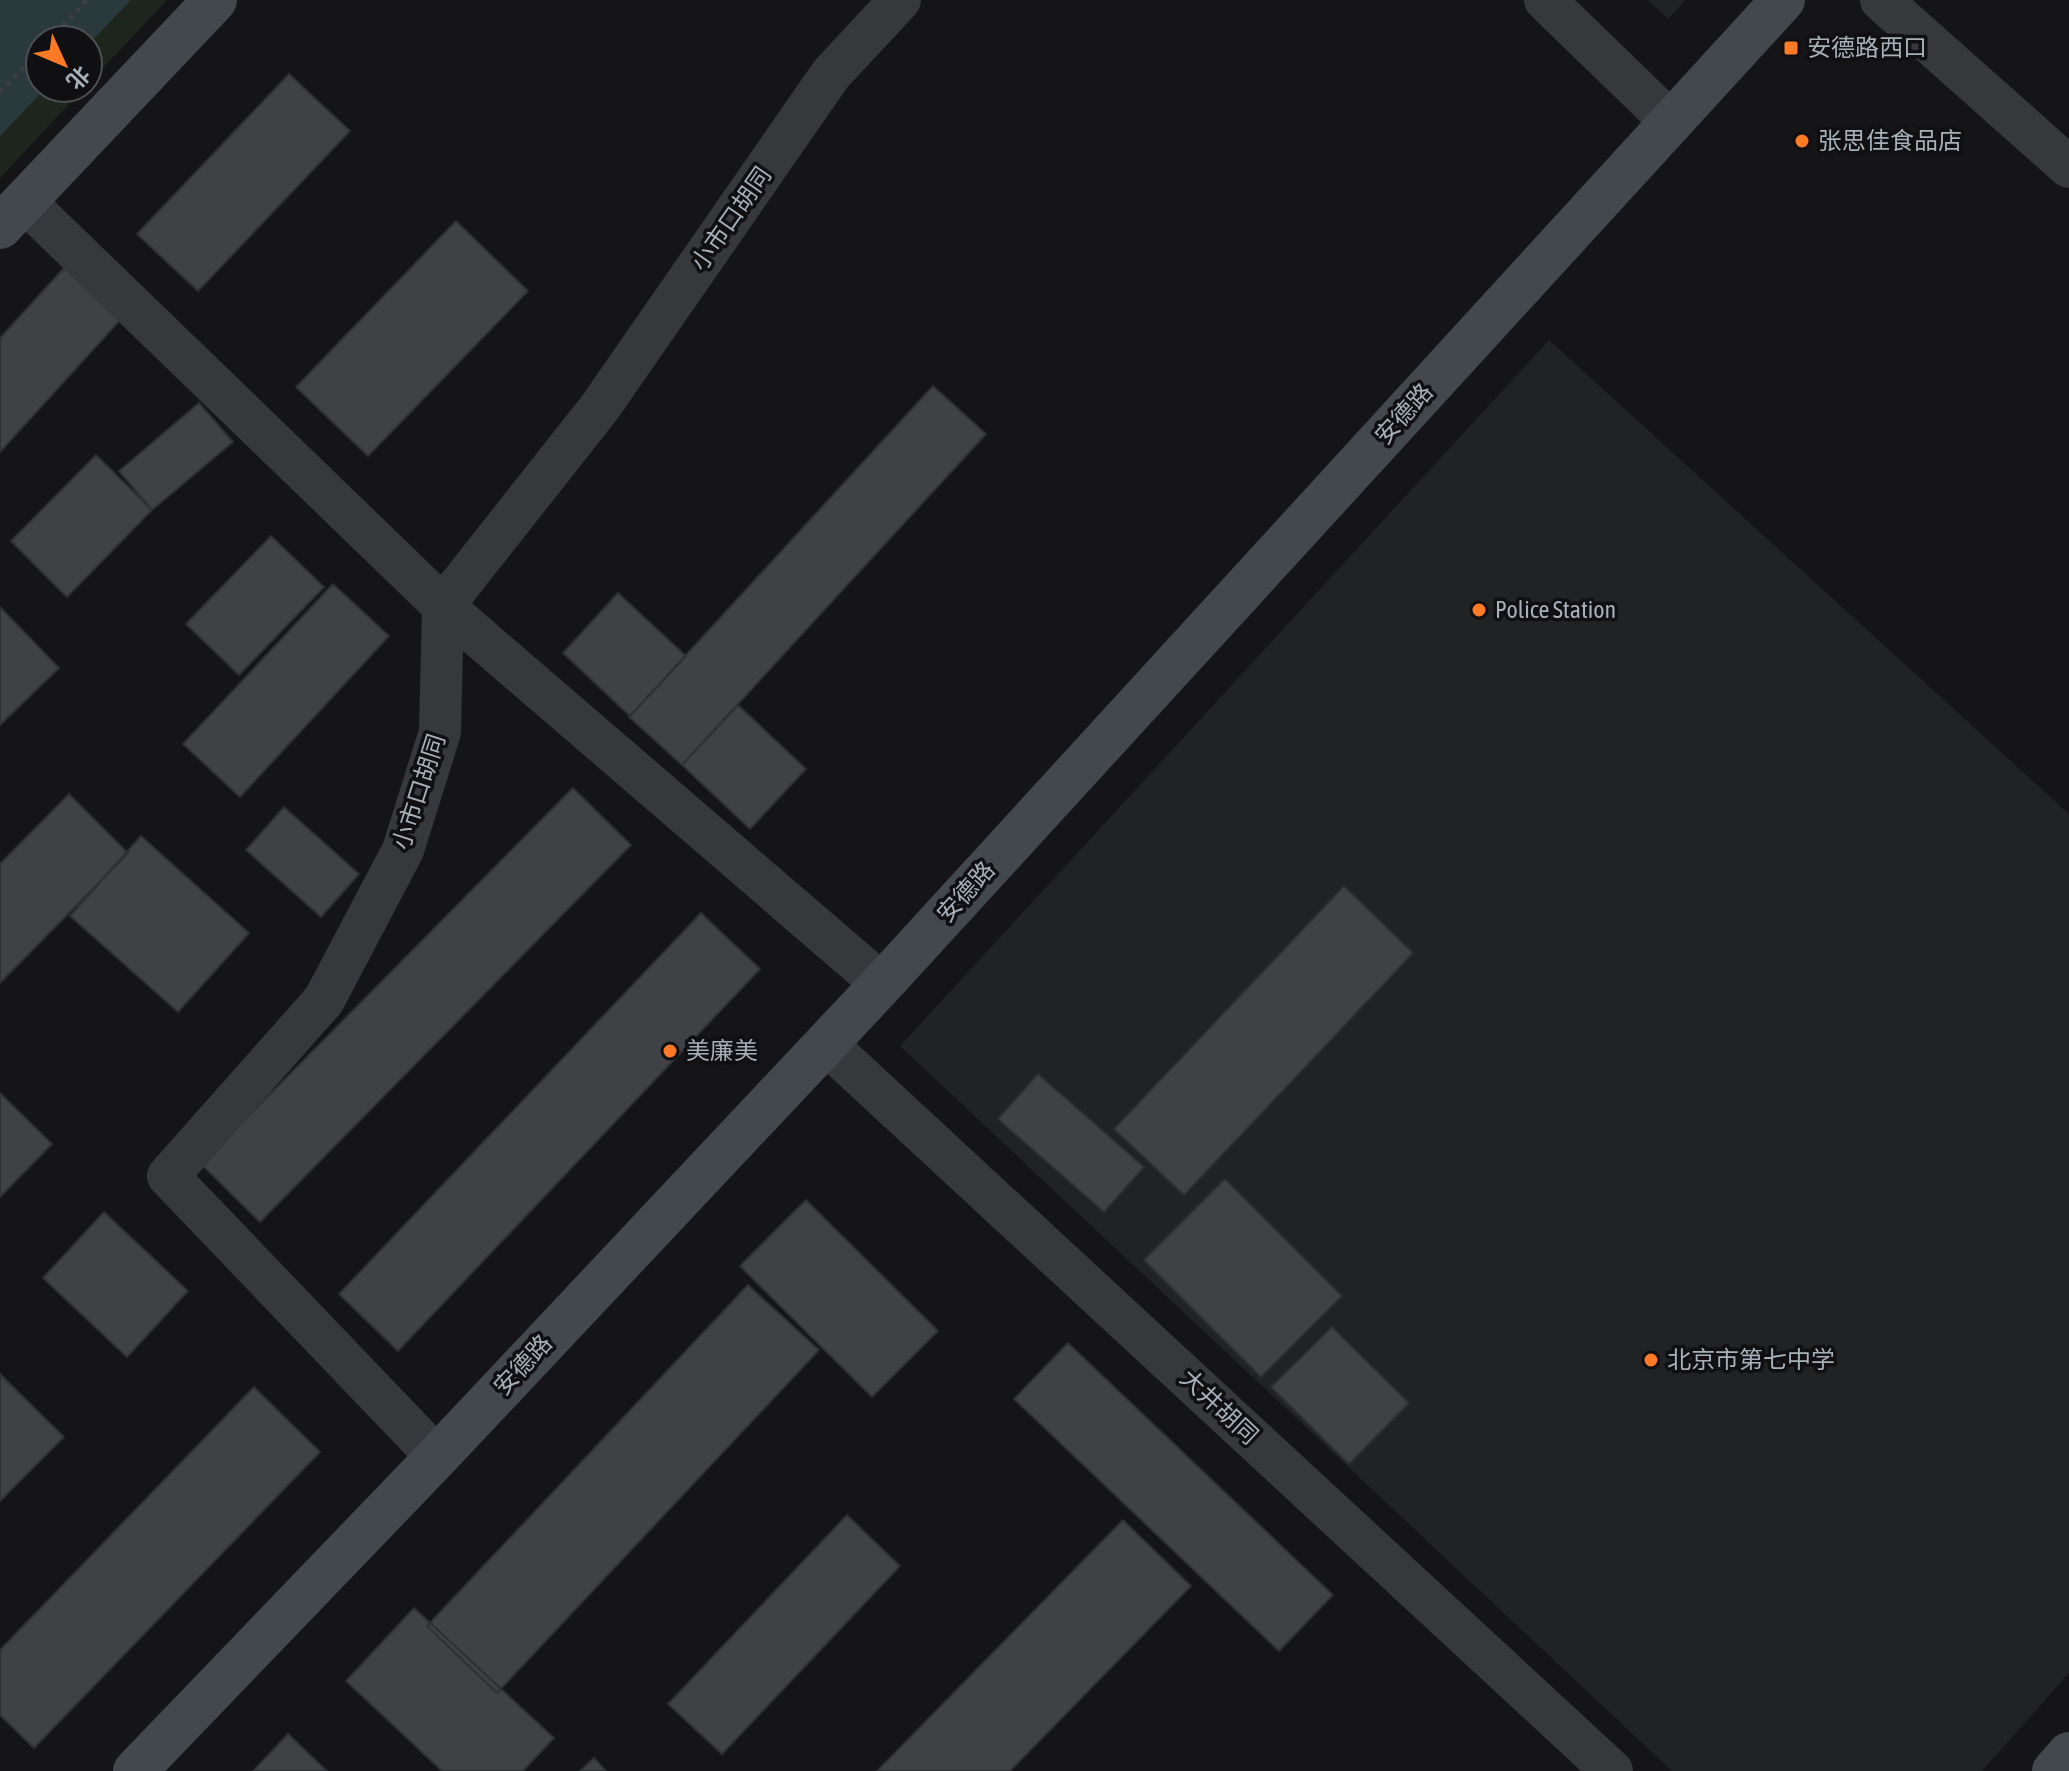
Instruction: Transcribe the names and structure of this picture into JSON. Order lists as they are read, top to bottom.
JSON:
{
  "streets": {
    "street": ["小市口胡同", "安德路", "大井胡同"]
  },
  "crossings": [
    ["小市口胡同", "安德路"],
    ["安德路", "大井胡同"]
  ],
  "places": {
    "transit": ["安德路西口"],
    "other": [
      "张思佳食品店",
      "Police Station",
      "美廉美",
      "北京市第七中学"
    ]
  },
  "north": "bottom right"
}
